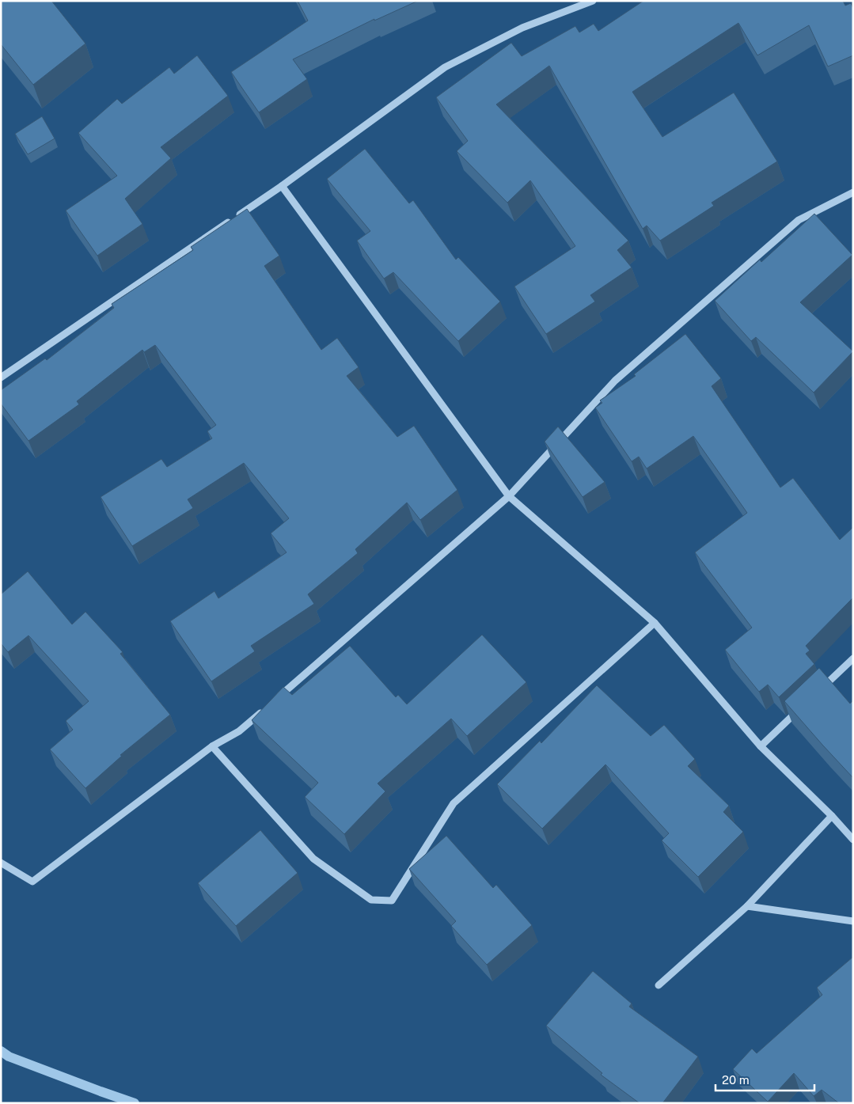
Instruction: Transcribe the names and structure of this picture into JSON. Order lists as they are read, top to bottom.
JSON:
{
  "scale_bar": "20 m"
}
